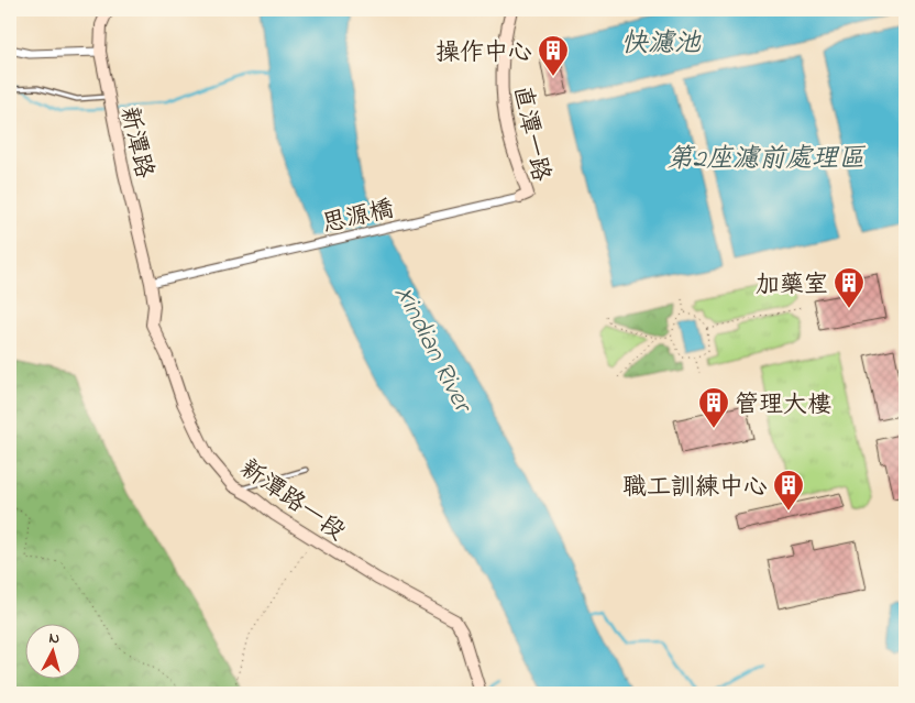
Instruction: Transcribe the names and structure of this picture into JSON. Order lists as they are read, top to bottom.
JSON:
{
  "streets": {
    "street": [
      "直潭一路",
      "新潭路",
      "思源橋",
      "新潭路一段"
    ]
  },
  "crossings": [
    ["直潭一路", "思源橋"],
    ["新潭路", "思源橋"],
    ["新潭路", "新潭路一段"],
    ["思源橋", "新潭路一段"]
  ],
  "water": ["快濾池", "第2座濾前處理區", "Xindian River"],
  "places": {
    "building": [
      "操作中心",
      "加藥室",
      "管理大樓",
      "職工訓練中心"
    ]
  },
  "north": "top"
}
